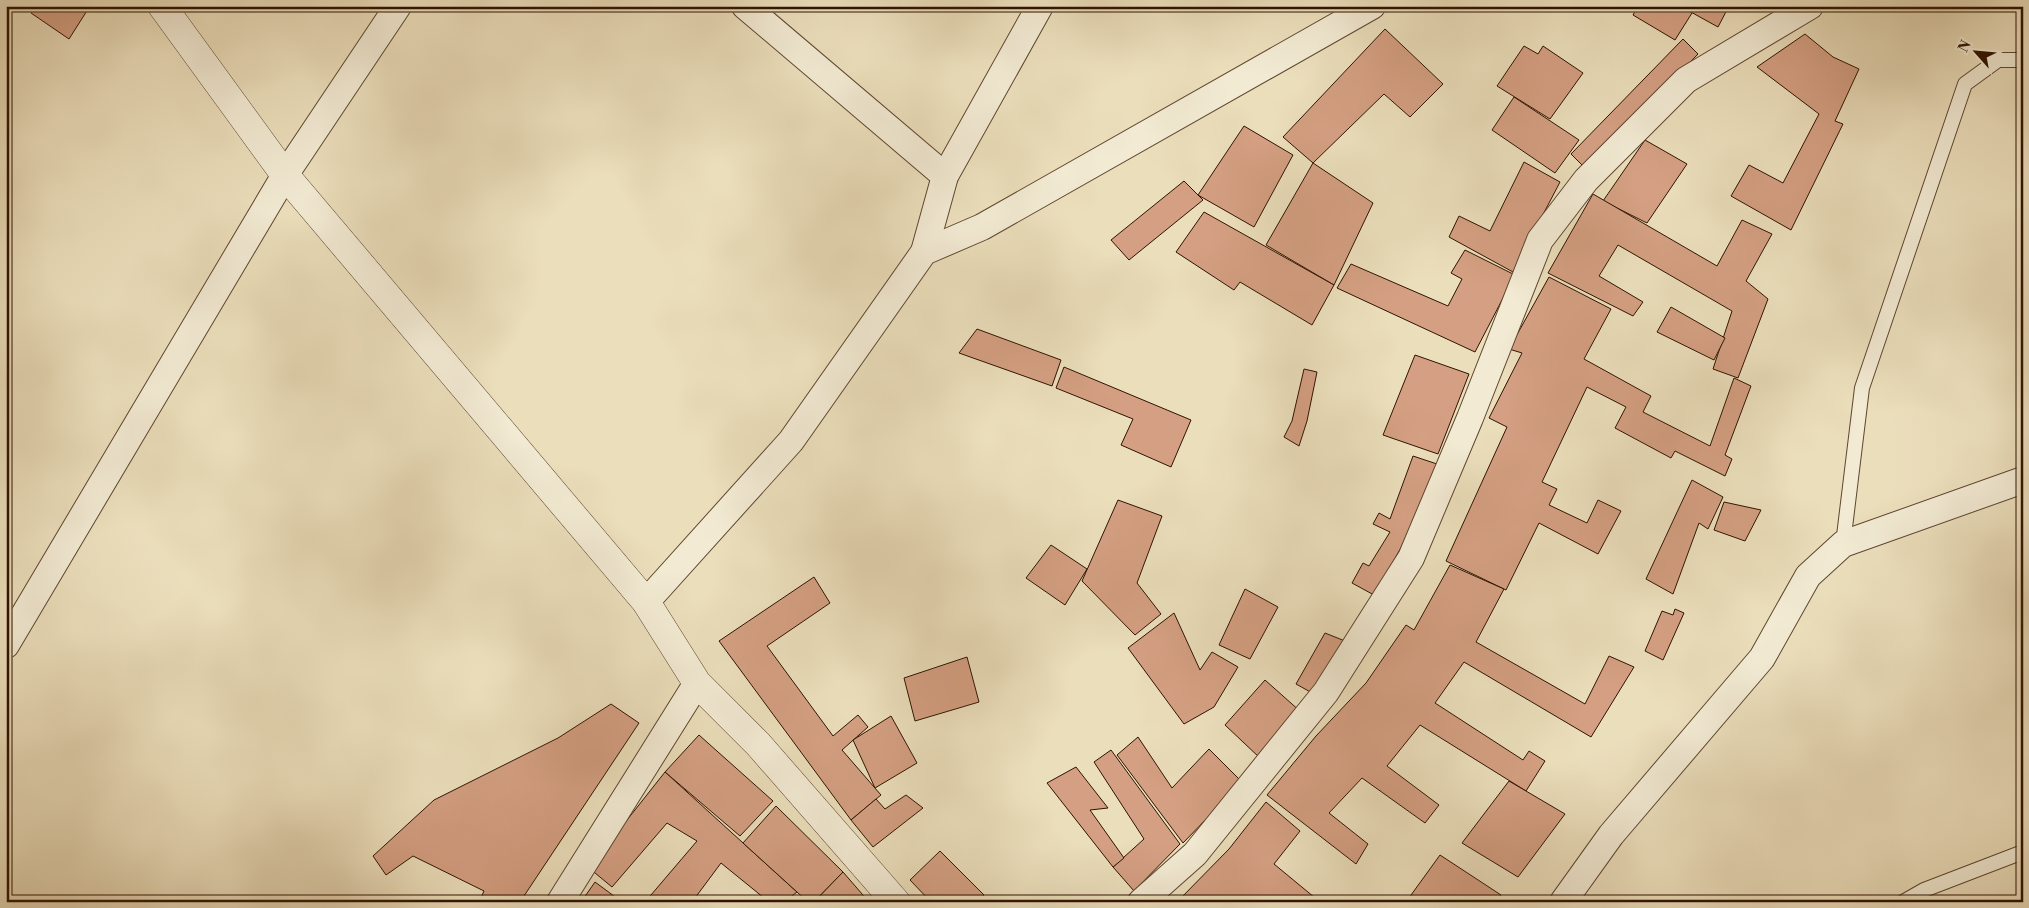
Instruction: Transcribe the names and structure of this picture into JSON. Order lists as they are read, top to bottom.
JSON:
{
  "north": "top left"
}
